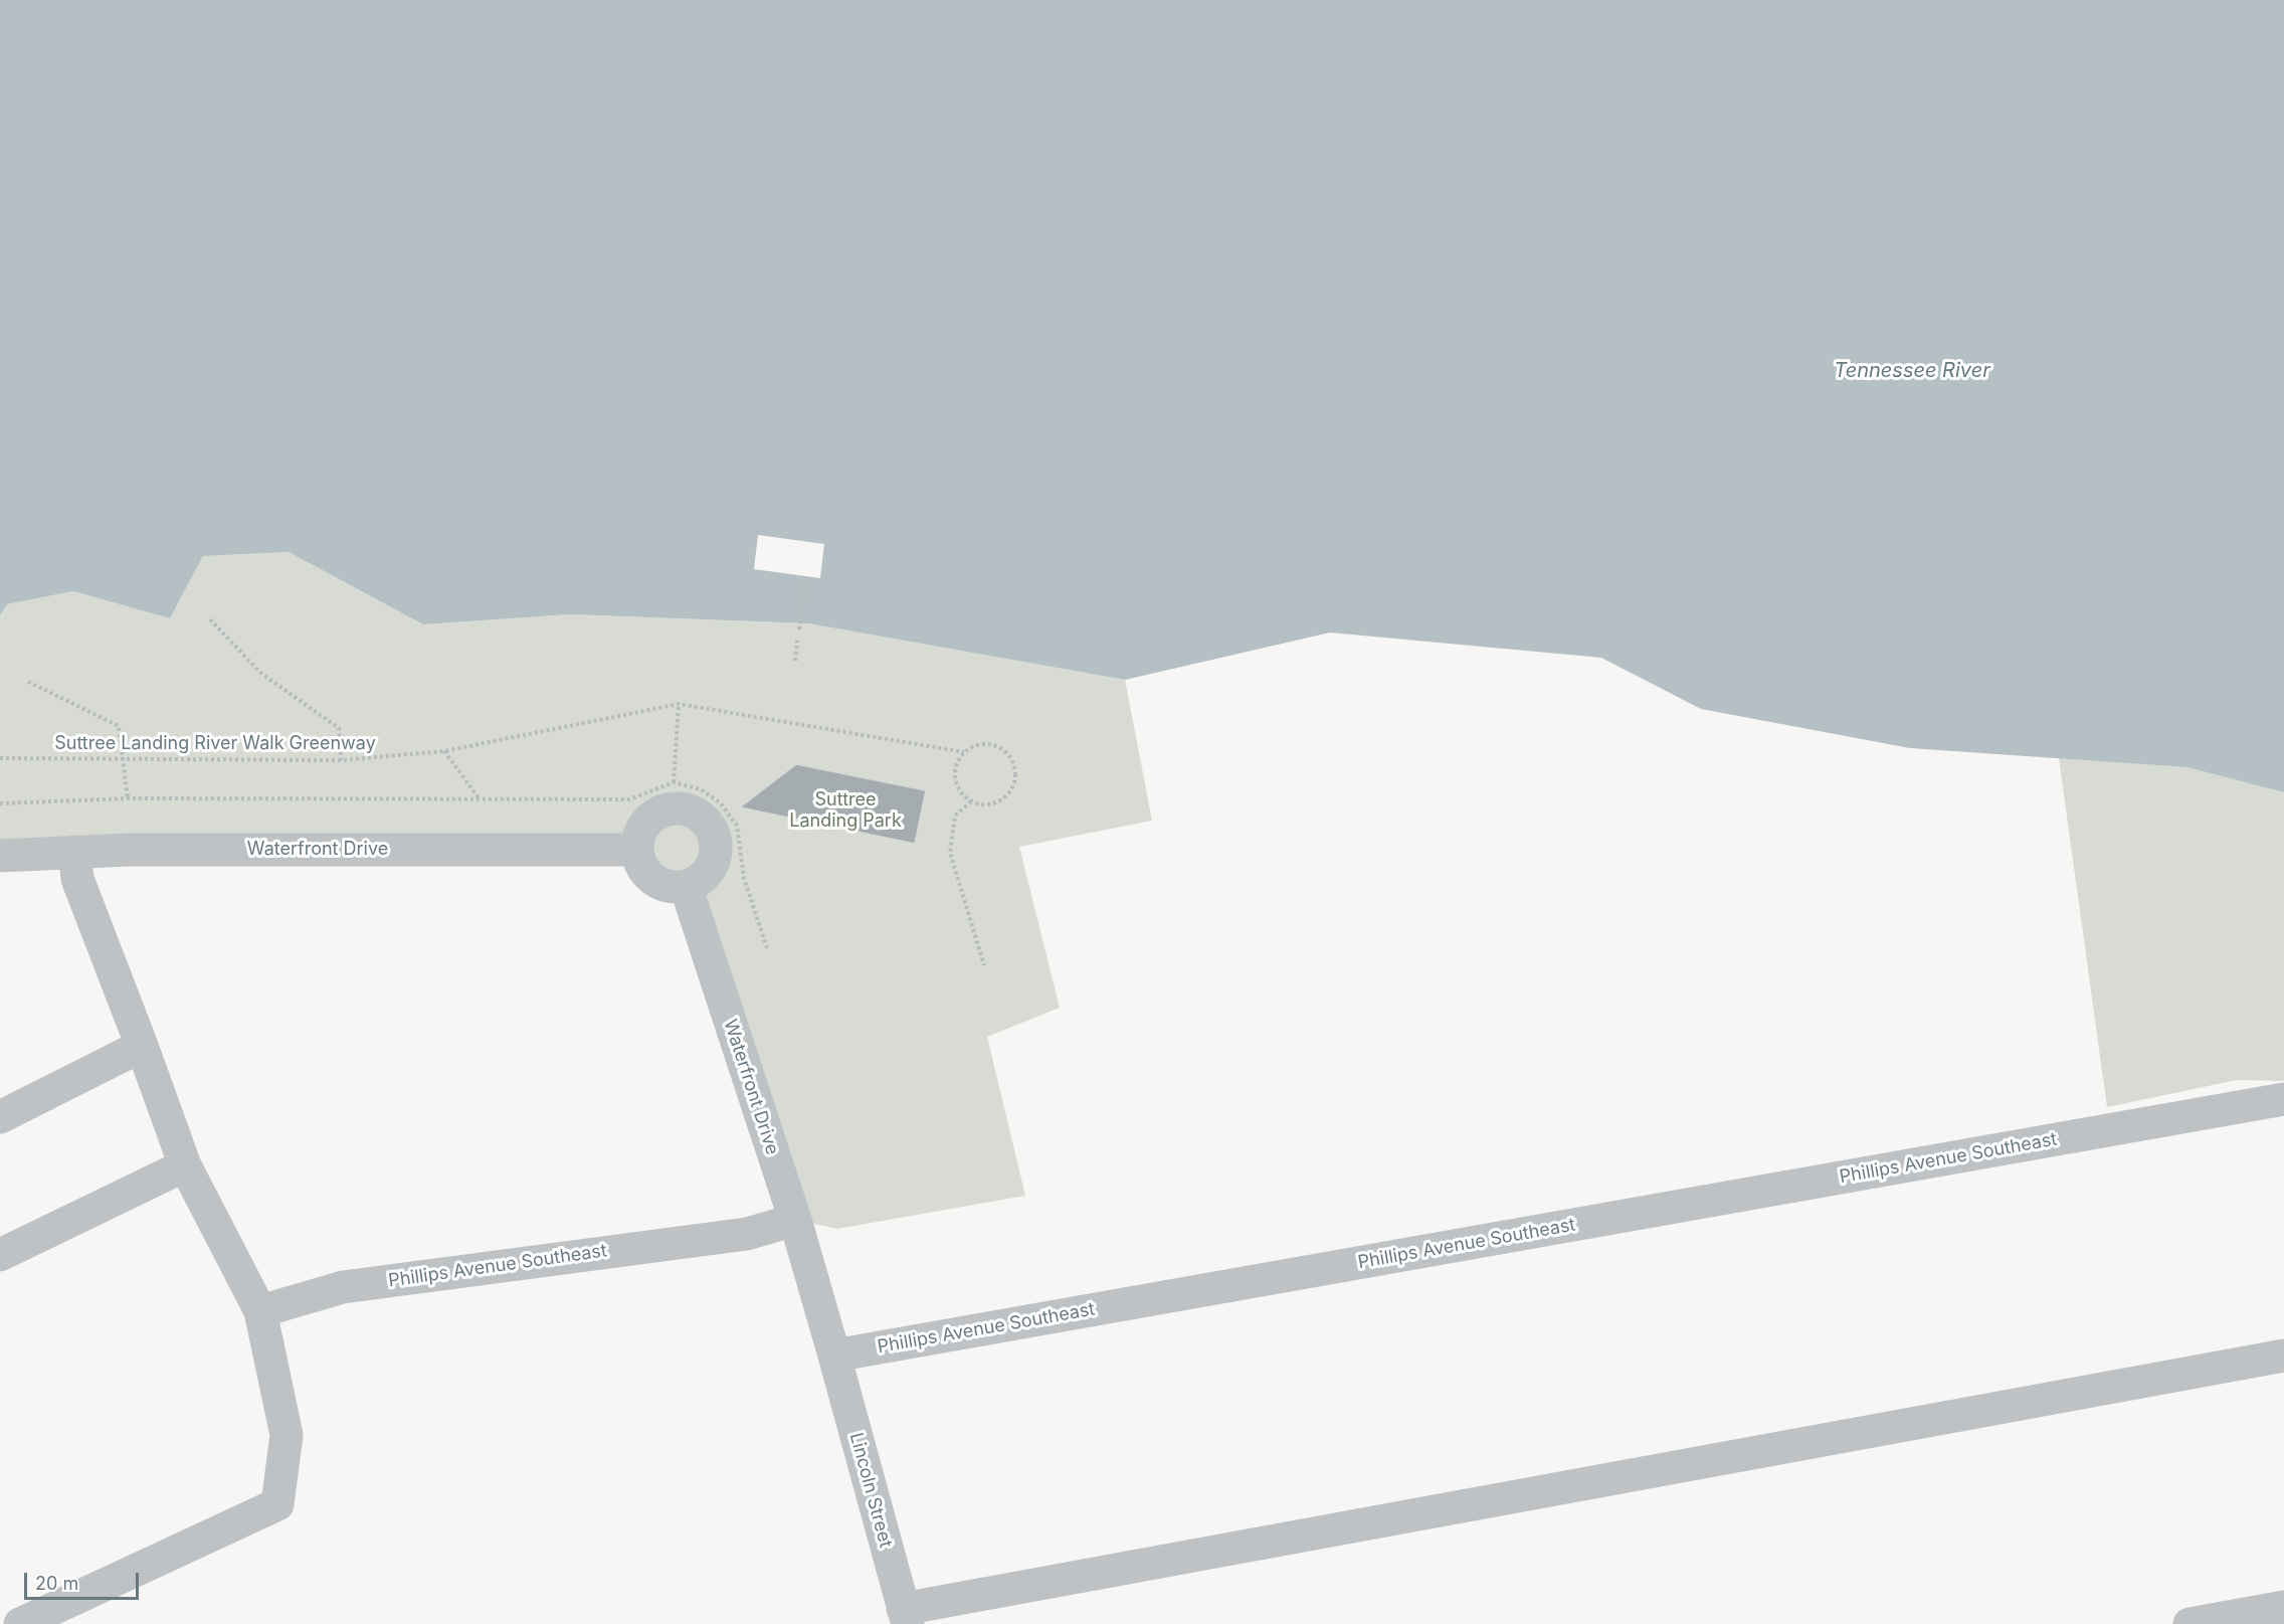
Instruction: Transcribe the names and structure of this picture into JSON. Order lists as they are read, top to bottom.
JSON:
{
  "streets": {
    "street": ["Waterfront Drive", "Phillips Avenue Southeast", "Lincoln Street"],
    "path": ["Suttree Landing River Walk Greenway"]
  },
  "crossings": [
    ["Waterfront Drive", "Phillips Avenue Southeast"],
    ["Phillips Avenue Southeast", "Lincoln Street"]
  ],
  "water": ["Tennessee River"],
  "parks": ["Suttree Landing Park"],
  "scale_bar": "20 m"
}
